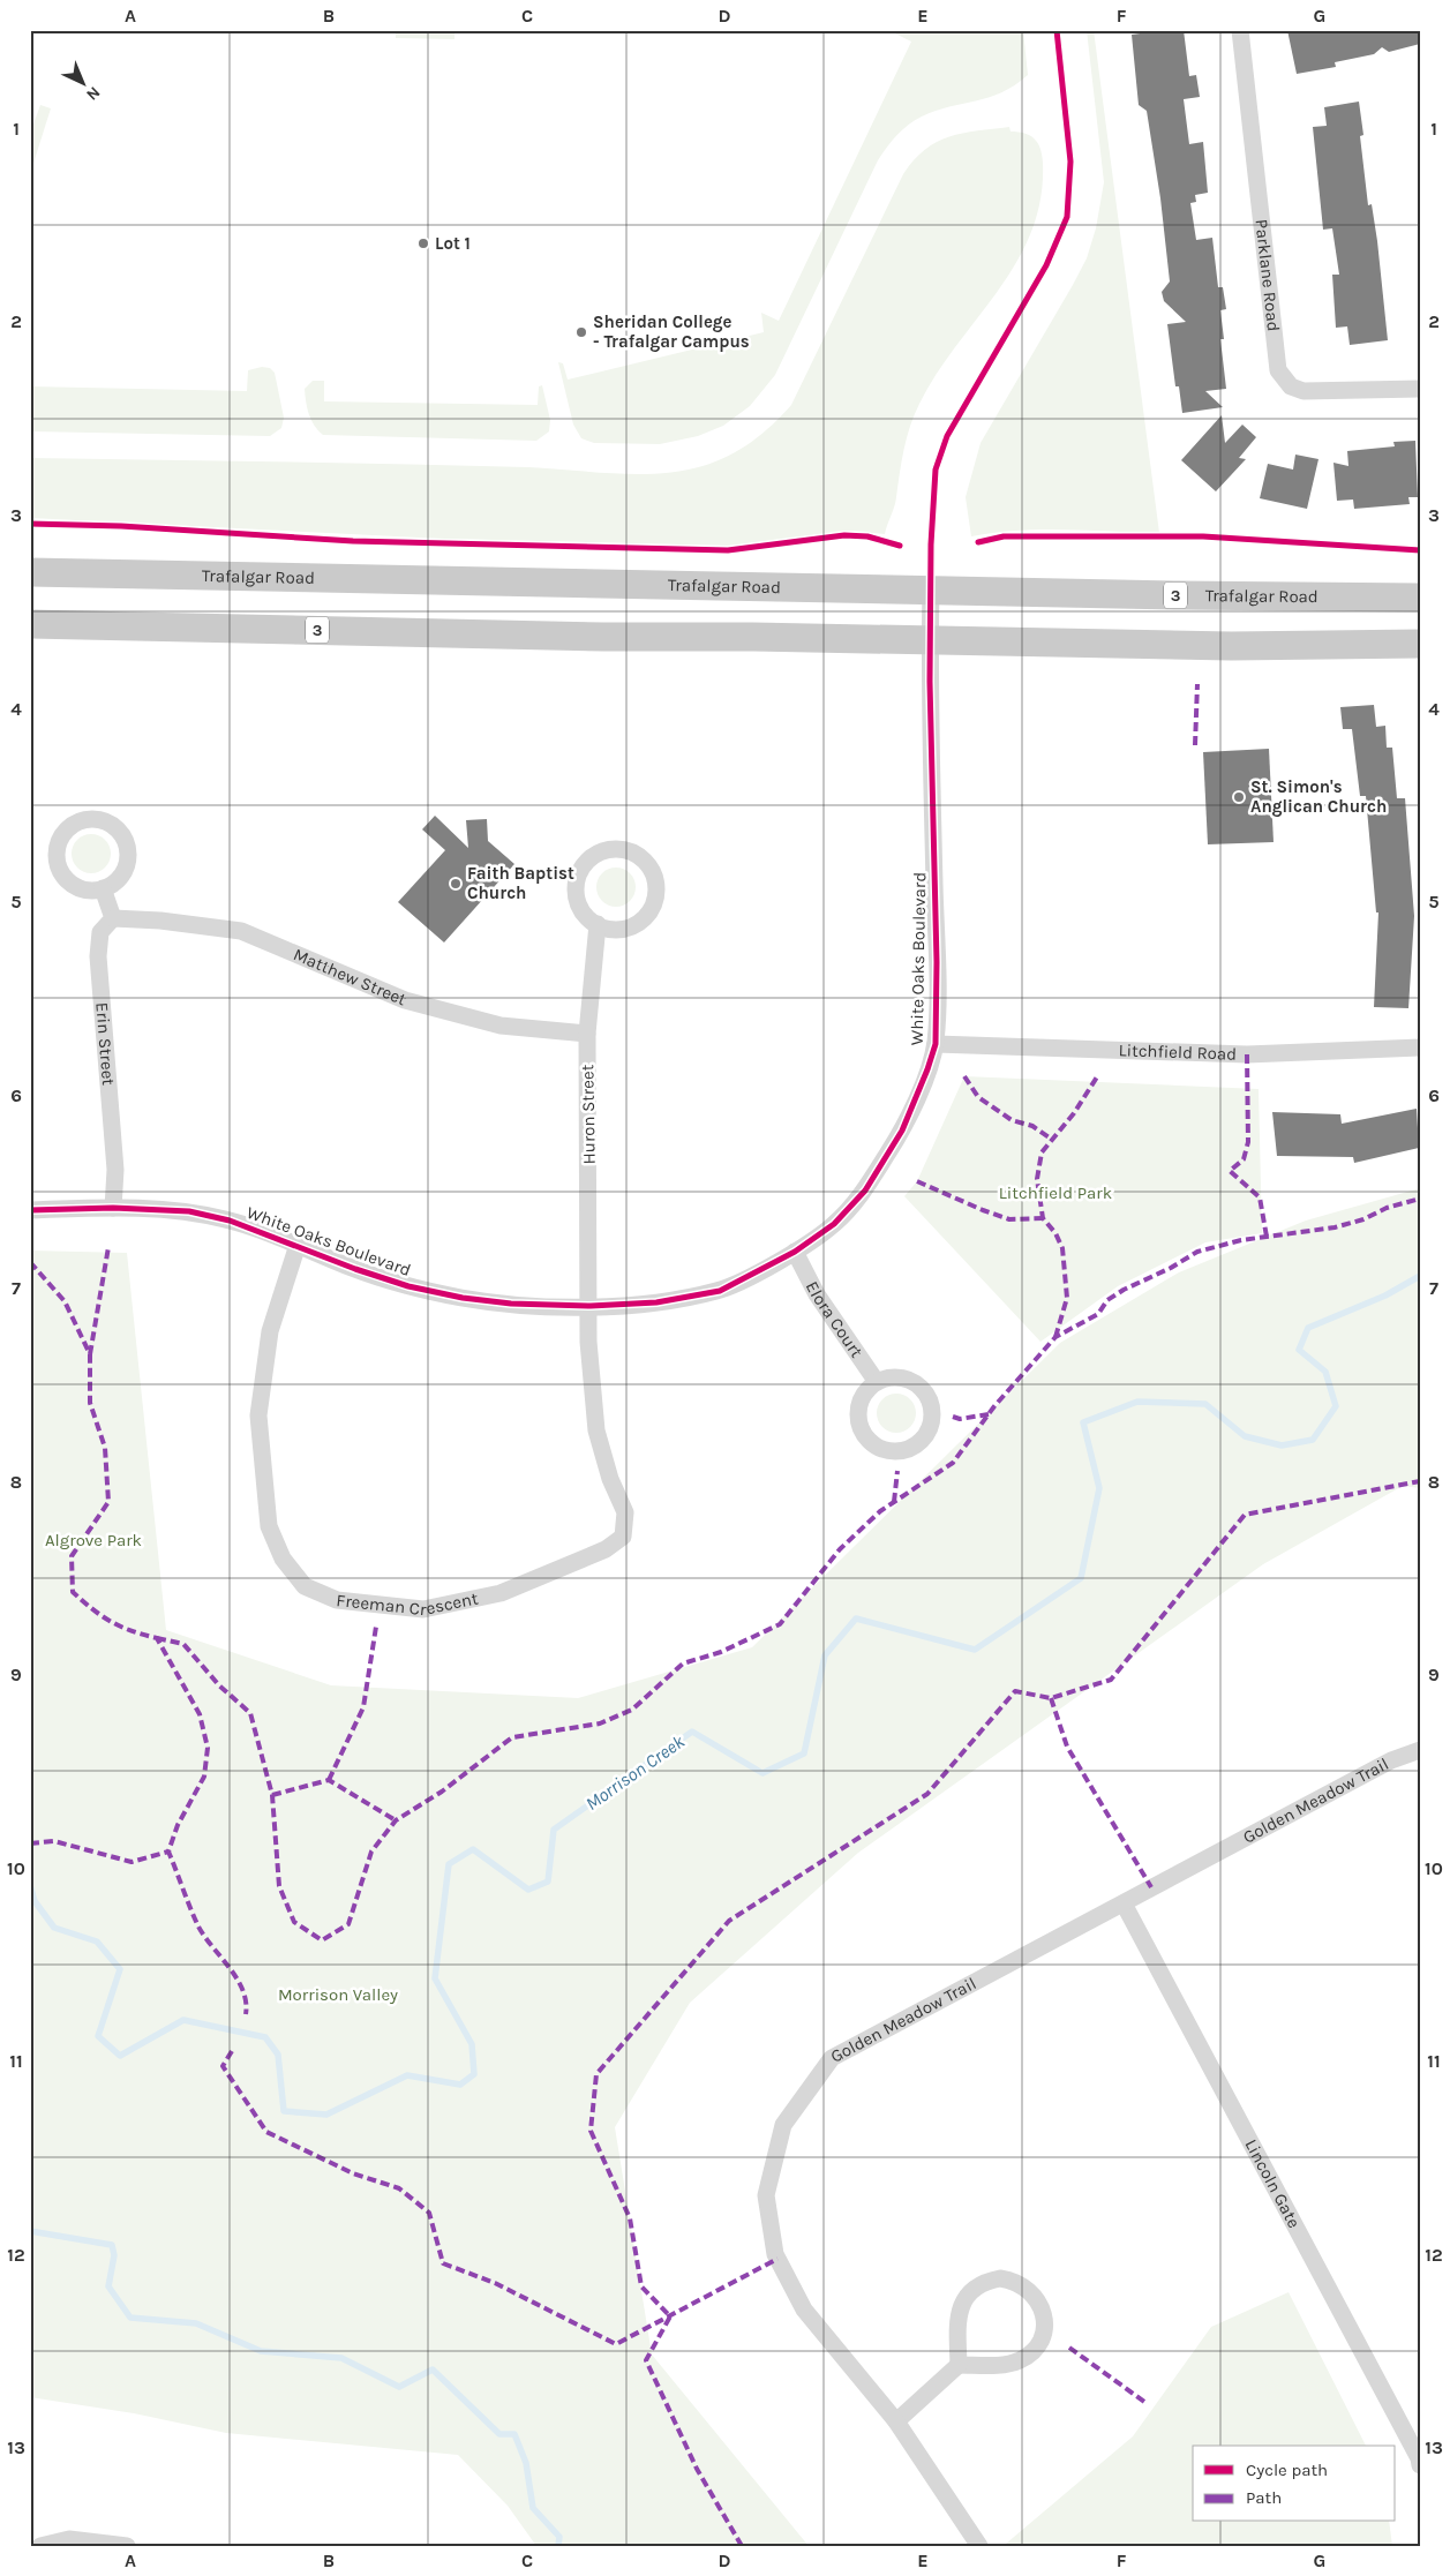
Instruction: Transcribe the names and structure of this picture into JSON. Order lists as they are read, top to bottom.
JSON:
{
  "streets": {
    "main road": ["Trafalgar Road", "3"],
    "street": [
      "Parklane Road",
      "White Oaks Boulevard",
      "Matthew Street",
      "Erin Street",
      "Litchfield Road",
      "Huron Street",
      "Elora Court",
      "Freeman Crescent",
      "Golden Meadow Trail",
      "Lincoln Gate"
    ]
  },
  "crossings": [
    ["Trafalgar Road", "White Oaks Boulevard"],
    ["3", "White Oaks Boulevard"],
    ["White Oaks Boulevard", "Erin Street"],
    ["White Oaks Boulevard", "Litchfield Road"],
    ["White Oaks Boulevard", "Huron Street"],
    ["White Oaks Boulevard", "Elora Court"],
    ["White Oaks Boulevard", "Freeman Crescent"],
    ["Matthew Street", "Erin Street"],
    ["Matthew Street", "Huron Street"],
    ["Huron Street", "Freeman Crescent"],
    ["Golden Meadow Trail", "Lincoln Gate"]
  ],
  "water": ["Morrison Creek"],
  "parks": ["Litchfield Park", "Algrove Park", "Morrison Valley"],
  "places": [
    "Lot 1",
    "Sheridan College - Trafalgar Campus",
    "St. Simon's Anglican Church",
    "Faith Baptist Church"
  ],
  "legend": ["Cycle path", "Path"],
  "north": "bottom right",
  "grid": {
    "columns": [
      "A",
      "B",
      "C",
      "D",
      "E",
      "F",
      "G"
    ],
    "rows": [
      "1",
      "2",
      "3",
      "4",
      "5",
      "6",
      "7",
      "8",
      "9",
      "10",
      "11",
      "12",
      "13"
    ]
  }
}
